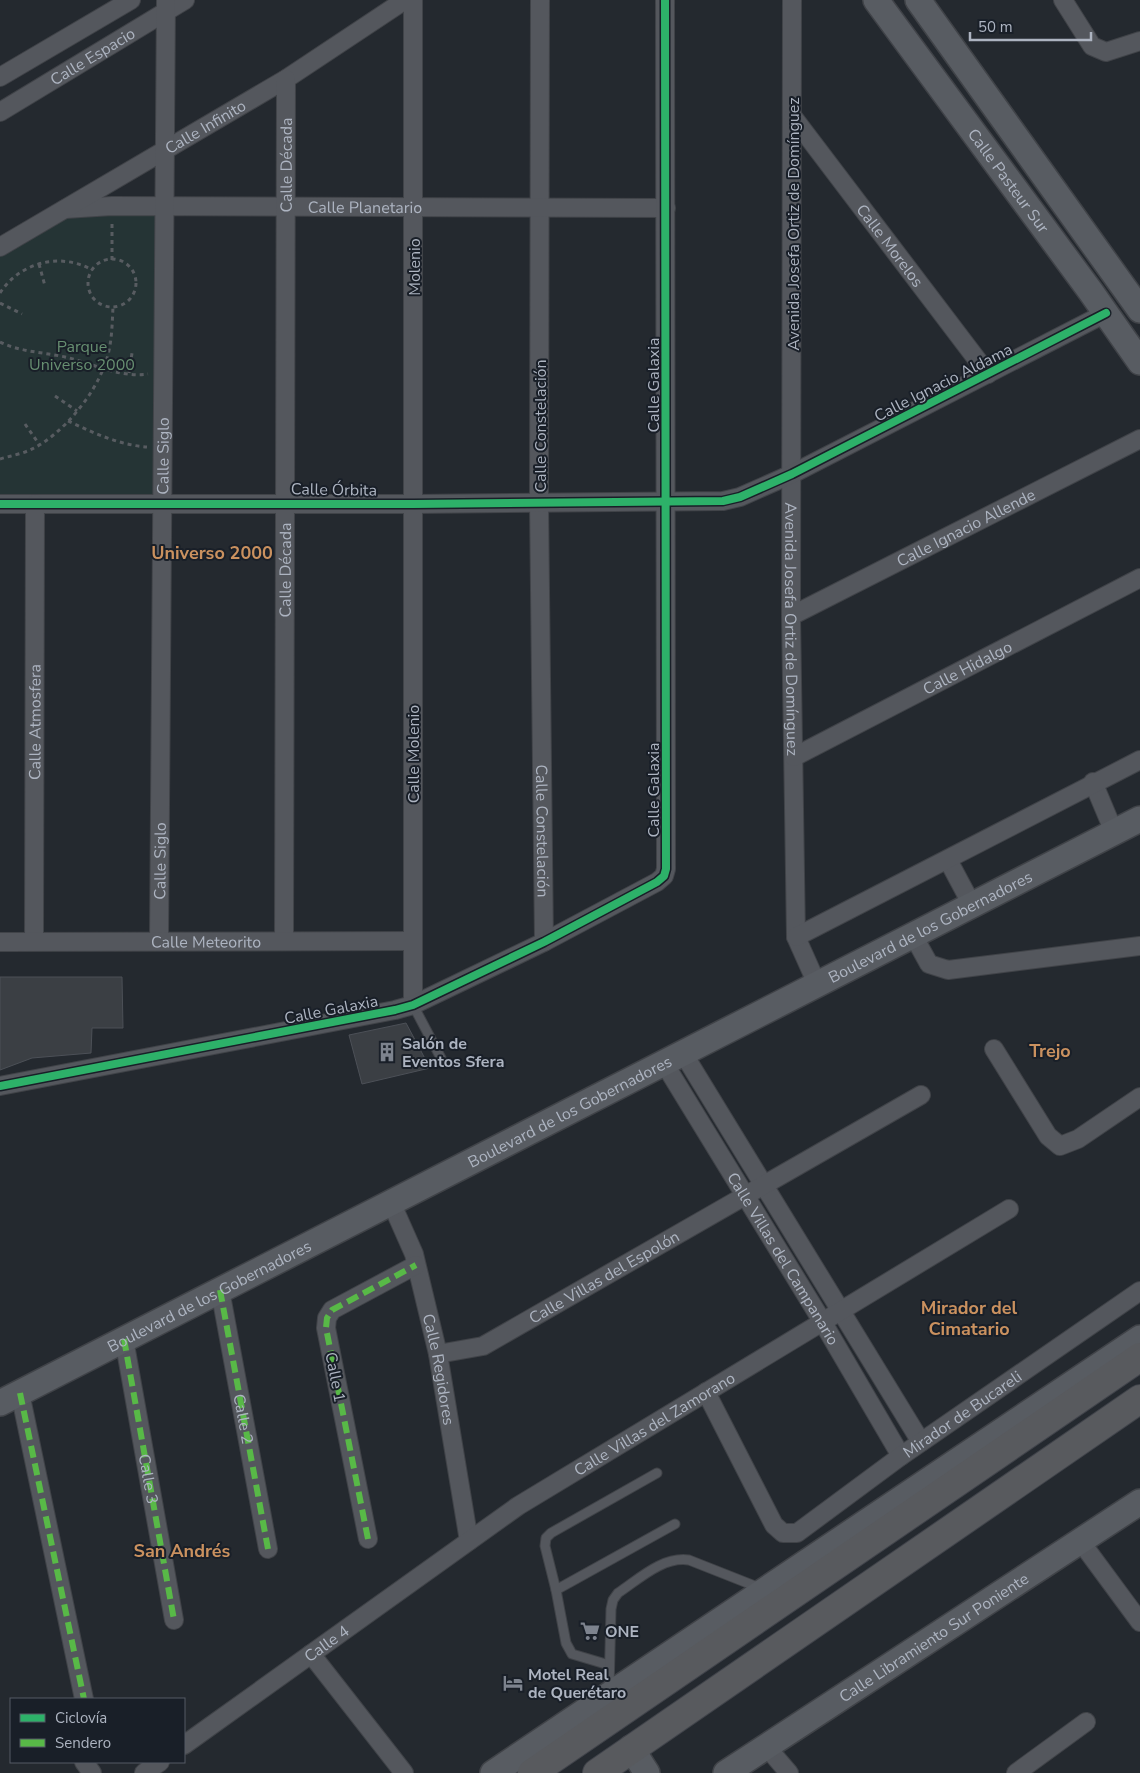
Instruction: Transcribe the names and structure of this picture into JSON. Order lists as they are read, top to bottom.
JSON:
{
  "streets": {
    "street": [
      "Calle Espacio",
      "Calle Infinito",
      "Calle Década",
      "Calle Pasteur Sur",
      "Calle Planetario",
      "Avenida Josefa Ortiz de Domínguez",
      "Calle Morelos",
      "Molenio",
      "Calle Ignacio Aldama",
      "Calle Galaxia",
      "Calle Constelación",
      "Calle Siglo",
      "Calle Órbita",
      "Calle Ignacio Allende",
      "Calle Hidalgo",
      "Calle Atmosfera",
      "Calle Molenio",
      "Boulevard de los Gobernadores",
      "Calle Meteorito",
      "Calle Villas del Campanario",
      "Calle Villas del Espolón",
      "Calle Regidores",
      "Calle 1",
      "Mirador de Bucareli",
      "Calle 2",
      "Calle Villas del Zamorano",
      "Calle 3",
      "Calle Libramiento Sur Poniente",
      "Calle 4"
    ]
  },
  "crossings": [
    ["Calle Espacio", "Calle Siglo"],
    ["Calle Infinito", "Calle Década"],
    ["Calle Infinito", "Calle Planetario"],
    ["Calle Infinito", "Calle Siglo"],
    ["Calle Década", "Calle Planetario"],
    ["Calle Década", "Calle Órbita"],
    ["Calle Década", "Calle Meteorito"],
    ["Calle Pasteur Sur", "Calle Ignacio Aldama"],
    ["Calle Planetario", "Molenio"],
    ["Calle Planetario", "Calle Galaxia"],
    ["Calle Planetario", "Calle Constelación"],
    ["Calle Planetario", "Calle Siglo"],
    ["Avenida Josefa Ortiz de Domínguez", "Calle Morelos"],
    ["Avenida Josefa Ortiz de Domínguez", "Calle Ignacio Aldama"],
    ["Avenida Josefa Ortiz de Domínguez", "Calle Ignacio Allende"],
    ["Avenida Josefa Ortiz de Domínguez", "Calle Hidalgo"],
    ["Avenida Josefa Ortiz de Domínguez", "Boulevard de los Gobernadores"],
    ["Calle Morelos", "Calle Ignacio Aldama"],
    ["Molenio", "Calle Órbita"],
    ["Molenio", "Calle Molenio"],
    ["Calle Ignacio Aldama", "Calle Galaxia"],
    ["Calle Ignacio Aldama", "Calle Órbita"],
    ["Calle Galaxia", "Calle Constelación"],
    ["Calle Galaxia", "Calle Órbita"],
    ["Calle Galaxia", "Calle Molenio"],
    ["Calle Constelación", "Calle Órbita"],
    ["Calle Siglo", "Calle Órbita"],
    ["Calle Siglo", "Calle Meteorito"],
    ["Calle Órbita", "Calle Atmosfera"],
    ["Calle Órbita", "Calle Molenio"],
    ["Calle Atmosfera", "Calle Meteorito"],
    ["Calle Molenio", "Calle Meteorito"],
    ["Boulevard de los Gobernadores", "Calle Villas del Campanario"],
    ["Boulevard de los Gobernadores", "Calle Regidores"],
    ["Boulevard de los Gobernadores", "Calle 2"],
    ["Boulevard de los Gobernadores", "Calle 3"],
    ["Calle Villas del Campanario", "Calle Villas del Espolón"],
    ["Calle Villas del Campanario", "Mirador de Bucareli"],
    ["Calle Villas del Campanario", "Calle Villas del Zamorano"],
    ["Calle Villas del Espolón", "Calle Regidores"],
    ["Calle Regidores", "Calle 1"],
    ["Calle Regidores", "Calle Villas del Zamorano"],
    ["Calle Regidores", "Calle 4"],
    ["Mirador de Bucareli", "Calle Villas del Zamorano"],
    ["Calle Villas del Zamorano", "Calle 4"]
  ],
  "districts": [
    "Universo 2000",
    "Trejo",
    "Mirador del Cimatario",
    "San Andrés"
  ],
  "parks": ["Parque Universo 2000"],
  "places": {
    "building": ["Salón de Eventos Sfera"],
    "supermarket": ["ONE"],
    "hotel": ["Motel Real de Querétaro"]
  },
  "legend": ["Ciclovía", "Sendero"],
  "scale_bar": "50 m"
}
